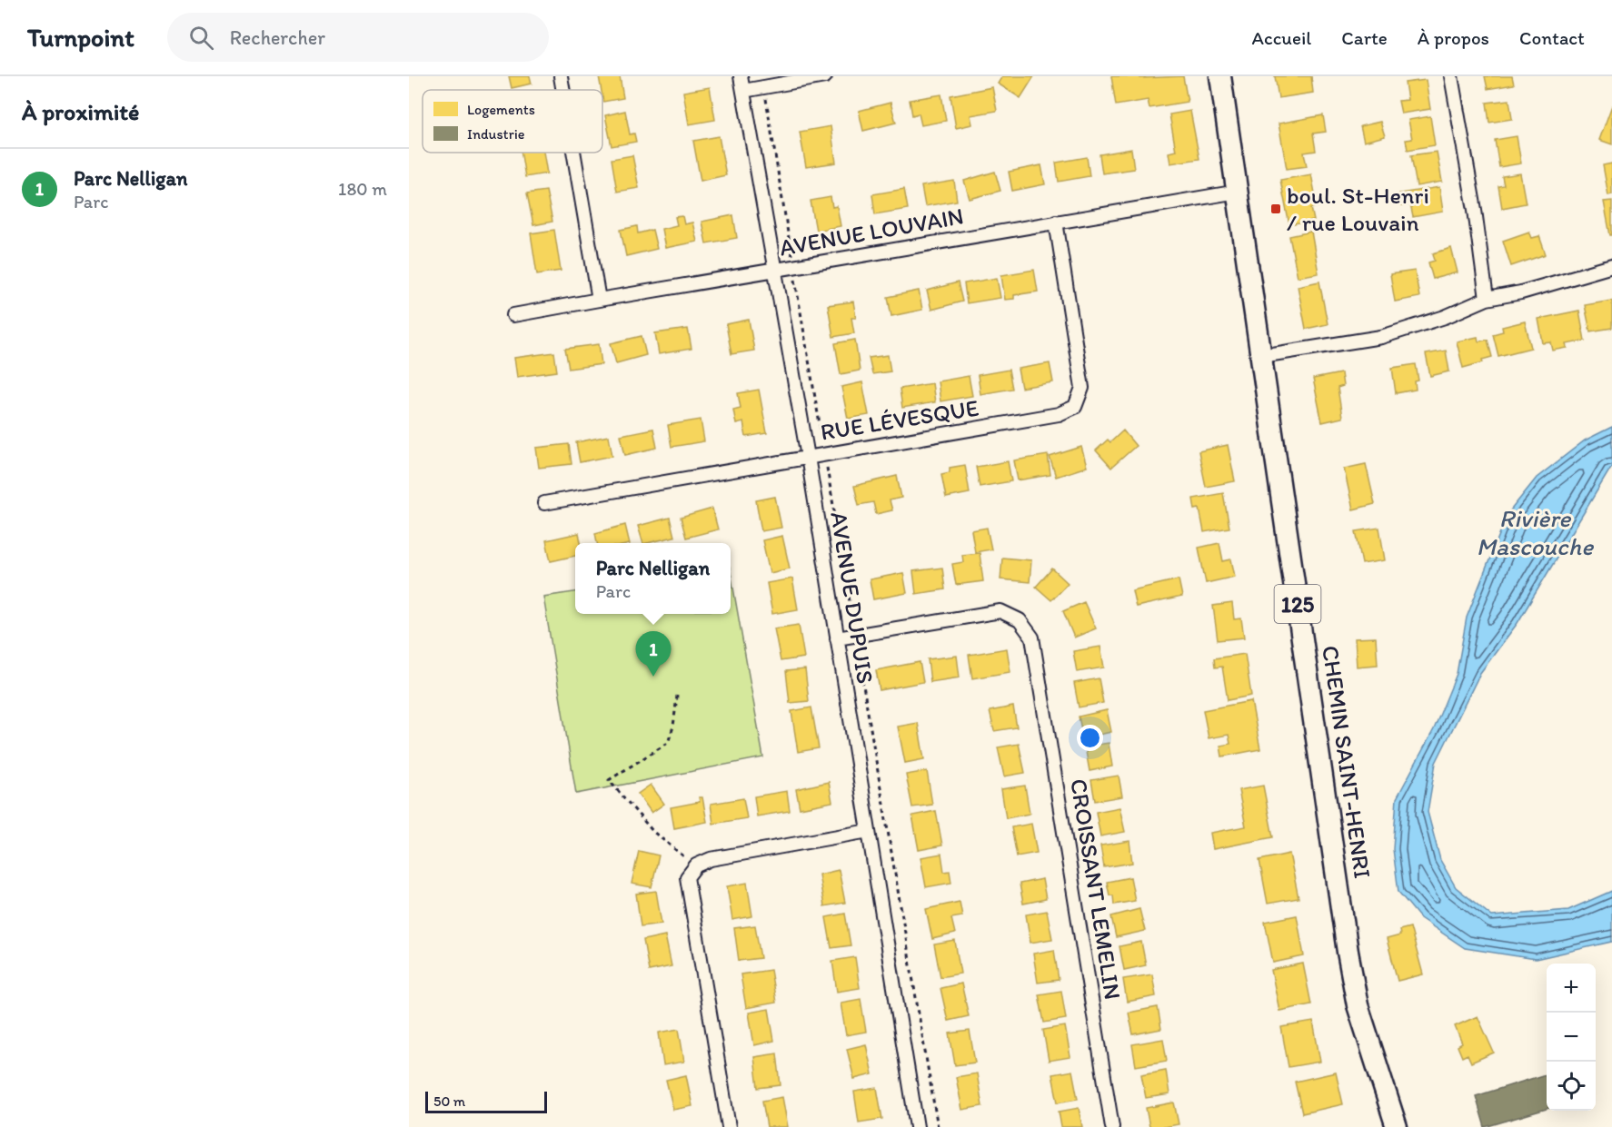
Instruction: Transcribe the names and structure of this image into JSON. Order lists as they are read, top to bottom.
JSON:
{
  "streets": {
    "main road": ["125", "CHEMIN SAINT-HENRI"],
    "street": [
      "AVENUE LOUVAIN",
      "RUE LÉVESQUE",
      "AVENUE DUPUIS",
      "CROISSANT LEMELIN"
    ]
  },
  "crossings": [
    ["AVENUE LOUVAIN", "RUE LÉVESQUE"],
    ["AVENUE LOUVAIN", "AVENUE DUPUIS"],
    ["AVENUE LOUVAIN", "CHEMIN SAINT-HENRI"],
    ["RUE LÉVESQUE", "AVENUE DUPUIS"],
    ["AVENUE DUPUIS", "CROISSANT LEMELIN"]
  ],
  "water": ["Rivière Mascouche"],
  "places": {
    "transit": ["boul. St-Henri / rue Louvain"]
  },
  "legend": ["Logements", "Industrie"],
  "scale_bar": "50 m",
  "page": {
    "header": "Turnpoint",
    "search": "Rechercher",
    "nav": [
      "Accueil",
      "Carte",
      "À propos",
      "Contact"
    ],
    "heading": "À proximité",
    "list": [
      {
        "mark": "1",
        "name": "Parc Nelligan",
        "note": "Parc",
        "value": "180 m"
      }
    ],
    "popup": ["Parc Nelligan", "Parc"],
    "pins": "1",
    "map_buttons": ["+", "−"],
    "scale": "50 m"
  }
}
